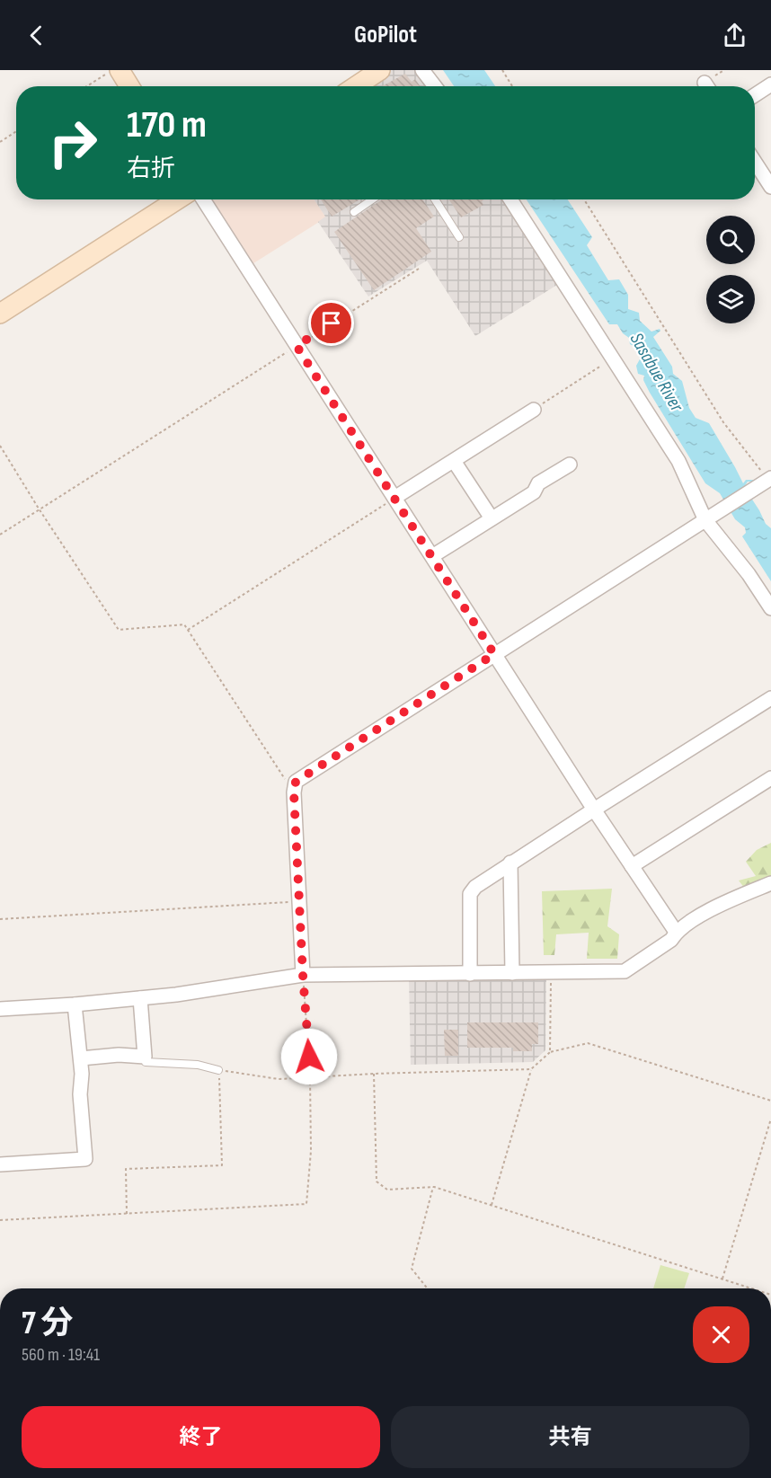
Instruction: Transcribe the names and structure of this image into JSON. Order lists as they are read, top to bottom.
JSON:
{
  "water": ["Sasabue River"],
  "page": {
    "header": "GoPilot",
    "turn": ["170 m", "右折"],
    "heading": ["7 分", "560 m · 19:41"],
    "buttons": ["終了", "共有"]
  }
}
